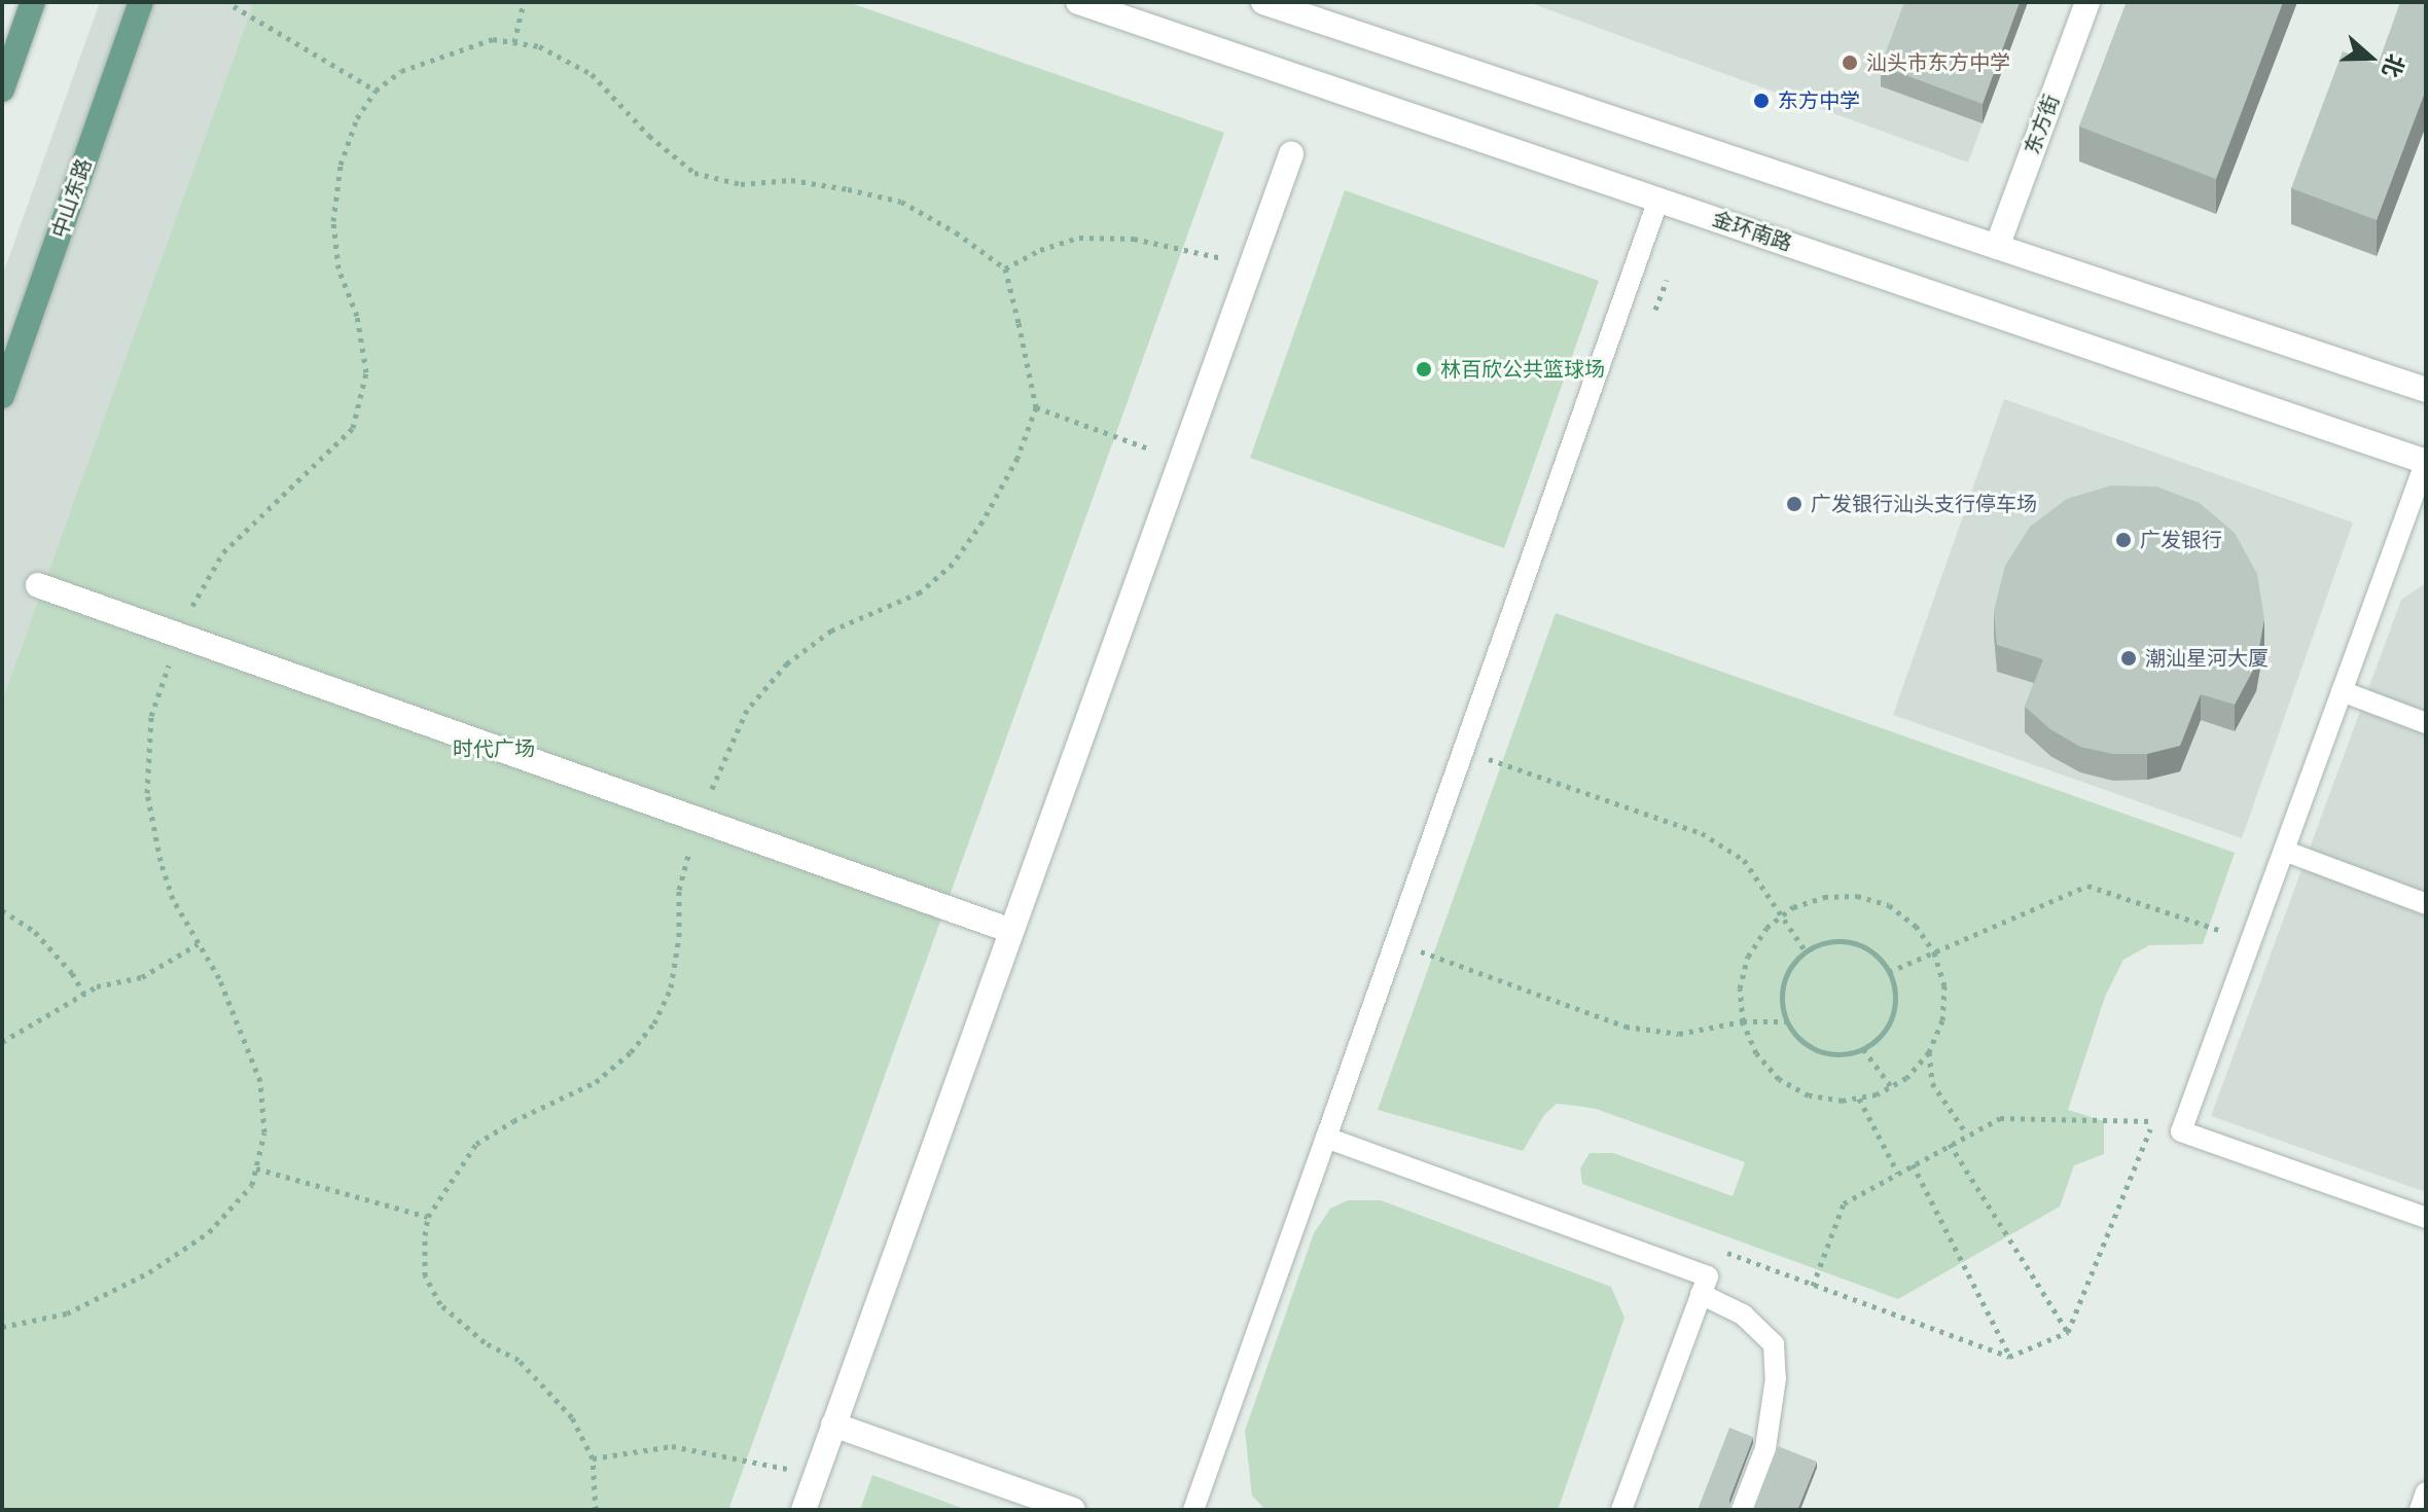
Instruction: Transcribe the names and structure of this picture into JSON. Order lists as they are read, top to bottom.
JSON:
{
  "streets": {
    "main road": ["中山东路"],
    "street": ["东方街", "金环南路"]
  },
  "parks": ["时代广场"],
  "places": [
    "汕头市东方中学",
    "东方中学",
    "林百欣公共篮球场",
    "广发银行汕头支行停车场",
    "广发银行",
    "潮汕星河大厦"
  ],
  "north": "right"
}
